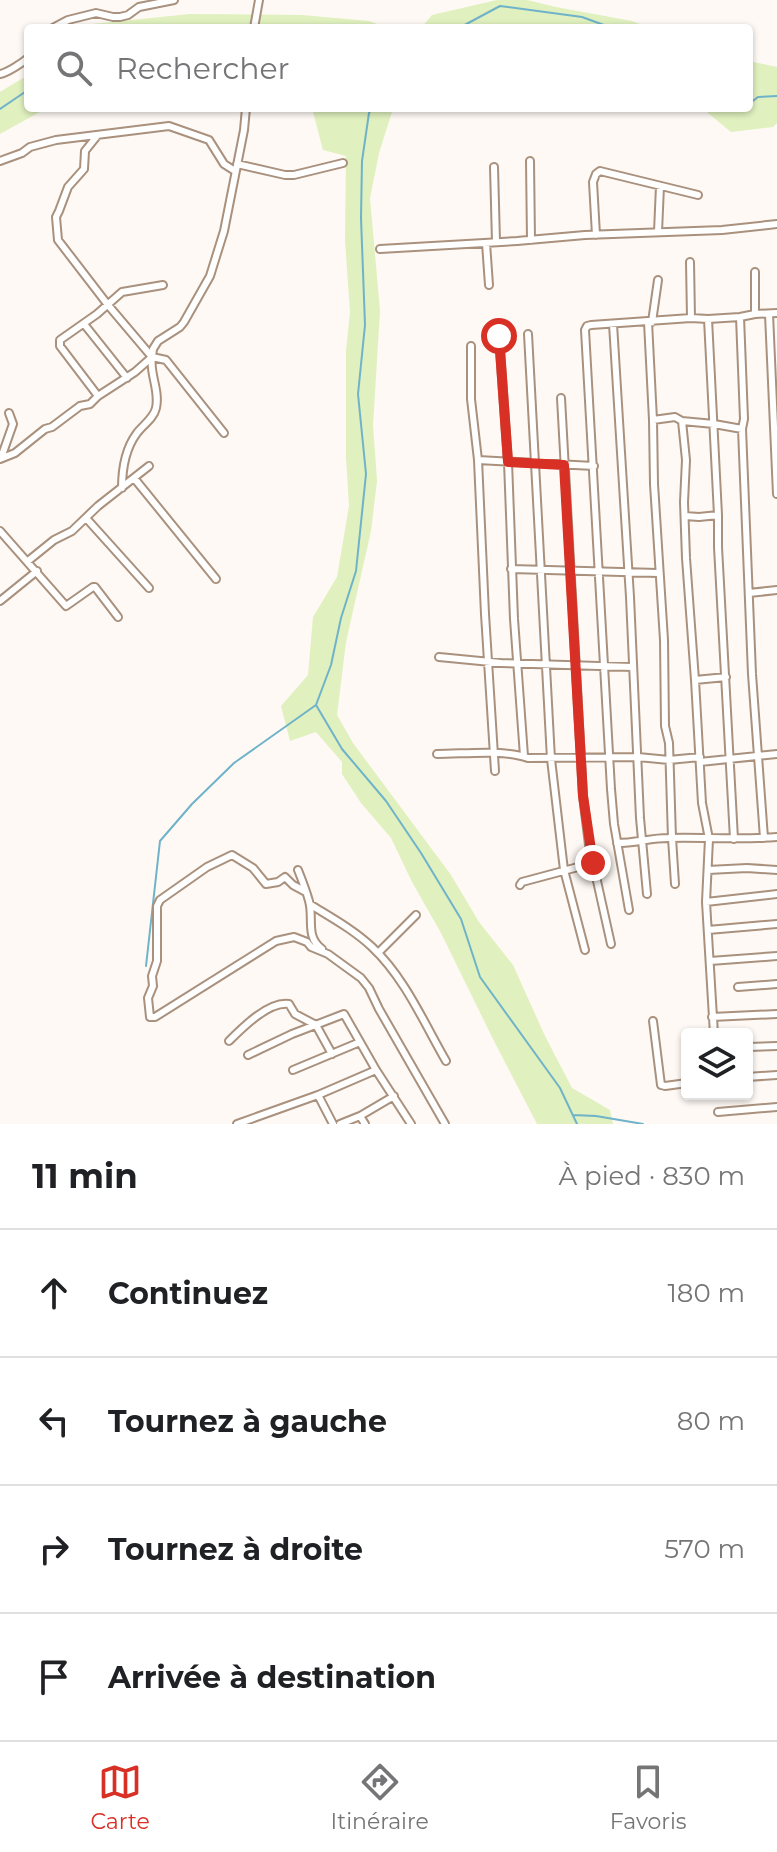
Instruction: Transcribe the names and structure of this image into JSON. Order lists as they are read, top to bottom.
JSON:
{
  "page": {
    "search": "Rechercher",
    "heading": ["11 min", "À pied · 830 m"],
    "list": [
      ["Continuez", "180 m"],
      ["Tournez à gauche", "80 m"],
      ["Tournez à droite", "570 m"],
      "Arrivée à destination"
    ],
    "nav": ["Carte", "Itinéraire", "Favoris"]
  }
}
